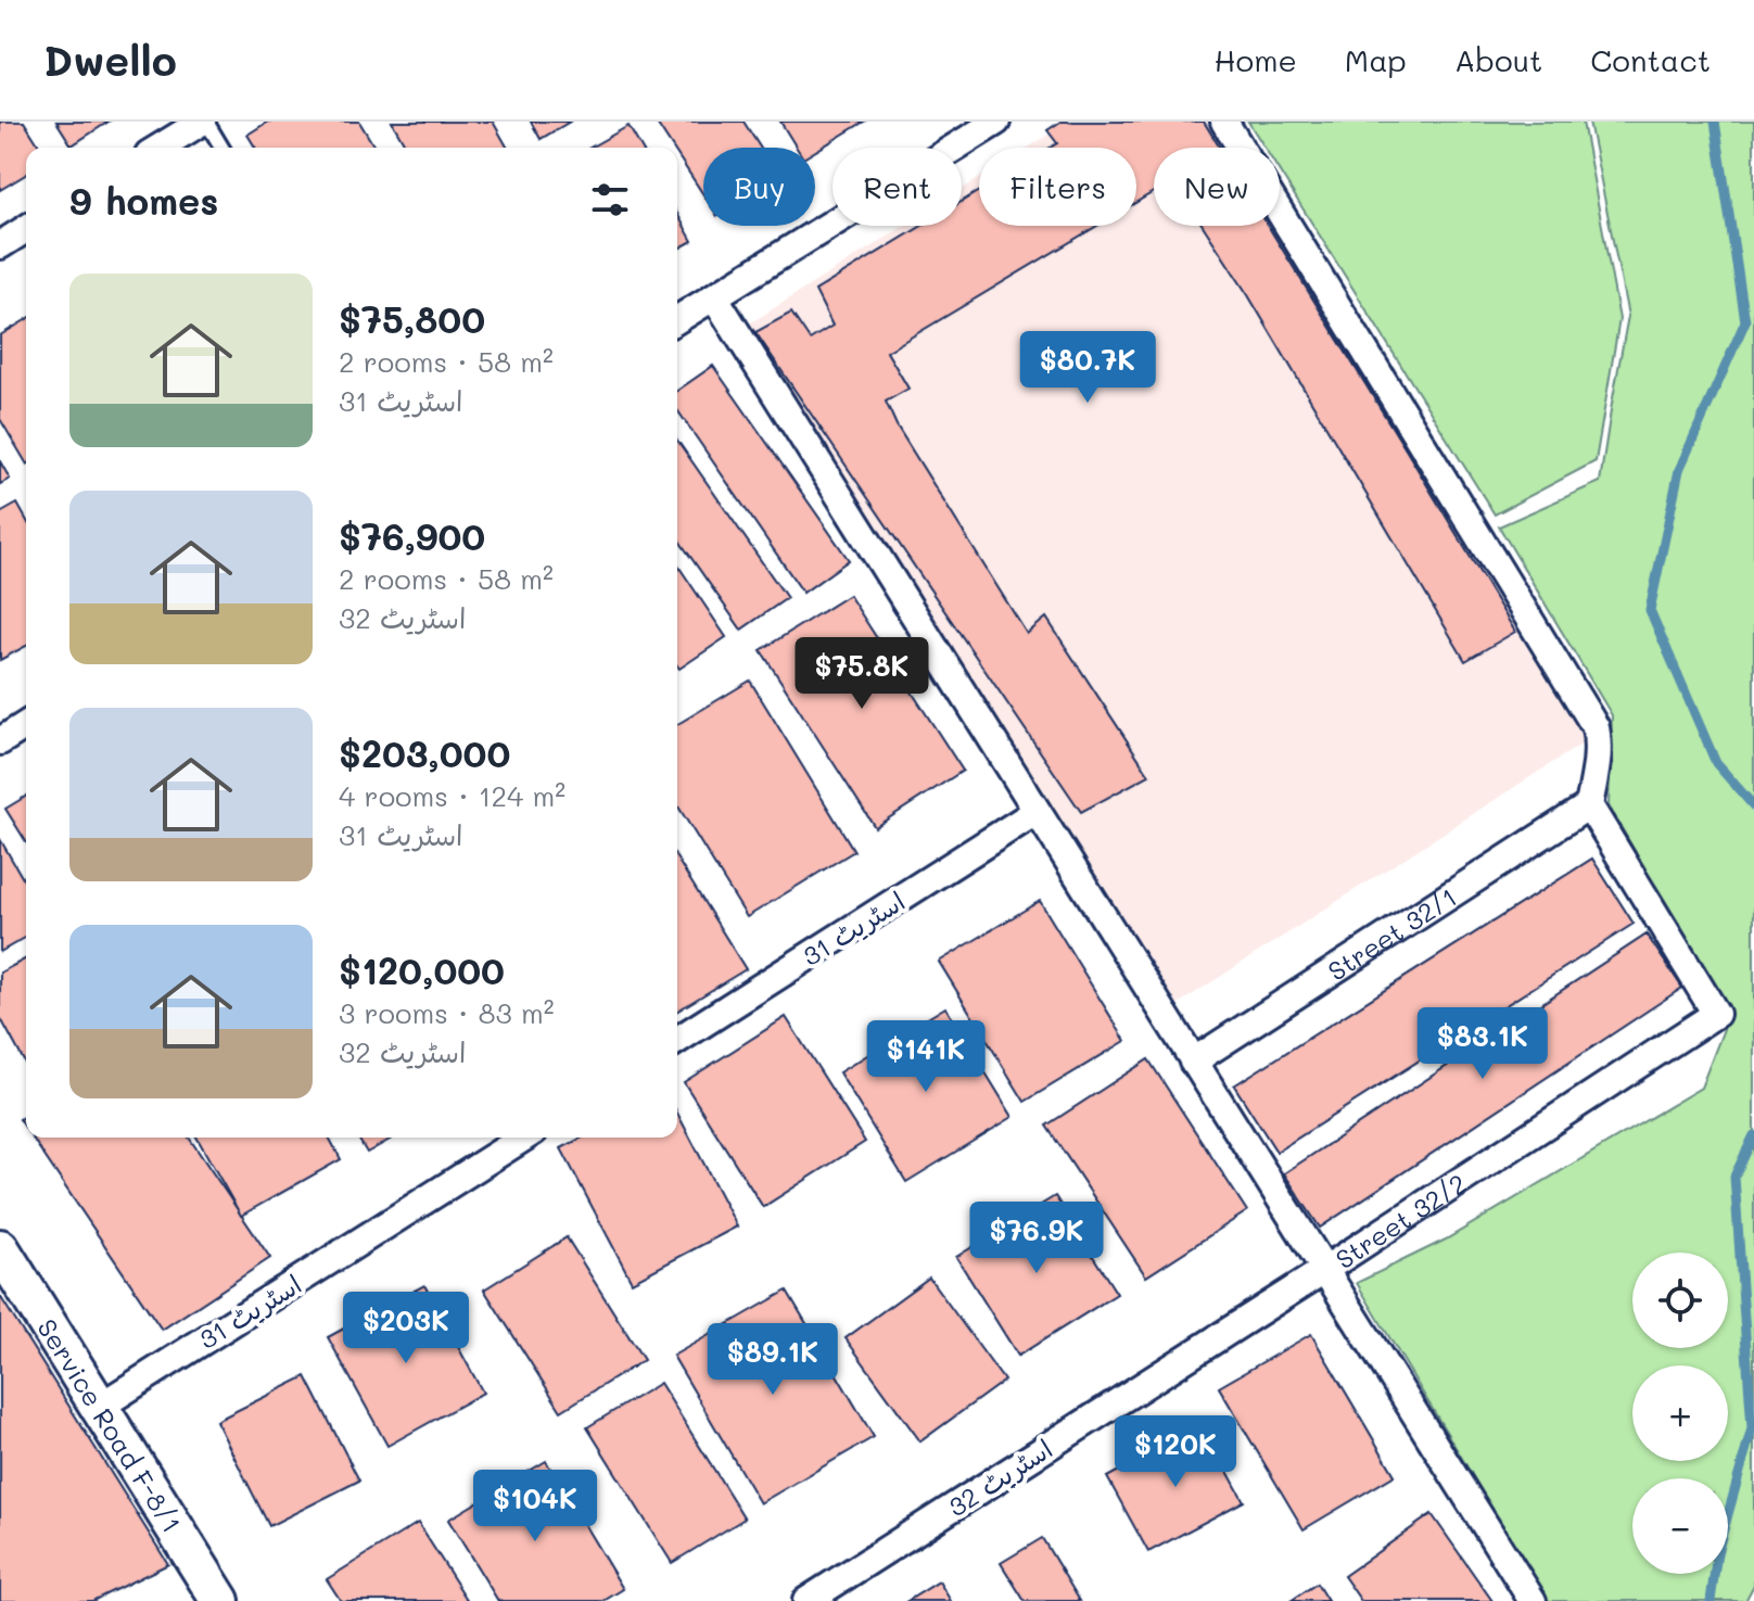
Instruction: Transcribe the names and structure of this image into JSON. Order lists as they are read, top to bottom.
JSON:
{
  "streets": {
    "street": [
      "اسٹریٹ 31",
      "Street 32/1",
      "Street 32/2",
      "Service Road F-8/1",
      "اسٹریٹ 32"
    ]
  },
  "crossings": [
    ["اسٹریٹ 31", "Service Road F-8/1"],
    ["Street 32/1", "Street 32/2"],
    ["Street 32/2", "اسٹریٹ 32"]
  ],
  "page": {
    "header": "Dwello",
    "nav": [
      "Home",
      "Map",
      "About",
      "Contact"
    ],
    "chip": [
      "Buy",
      "Rent",
      "Filters",
      "New"
    ],
    "heading": "9 homes",
    "list": [
      {
        "name": "$75,800",
        "note": "2 rooms · 58 m² · اسٹریٹ 31"
      },
      {
        "name": "$76,900",
        "note": "2 rooms · 58 m² · اسٹریٹ 32"
      },
      {
        "name": "$203,000",
        "note": "4 rooms · 124 m² · اسٹریٹ 31"
      },
      {
        "name": "$120,000",
        "note": "3 rooms · 83 m² · اسٹریٹ 32"
      }
    ],
    "price": [
      "$80.7K",
      "$75.8K",
      "$83.1K",
      "$141K",
      "$76.9K",
      "$203K",
      "$89.1K",
      "$120K",
      "$104K"
    ],
    "map_buttons": ["+", "−"]
  }
}
